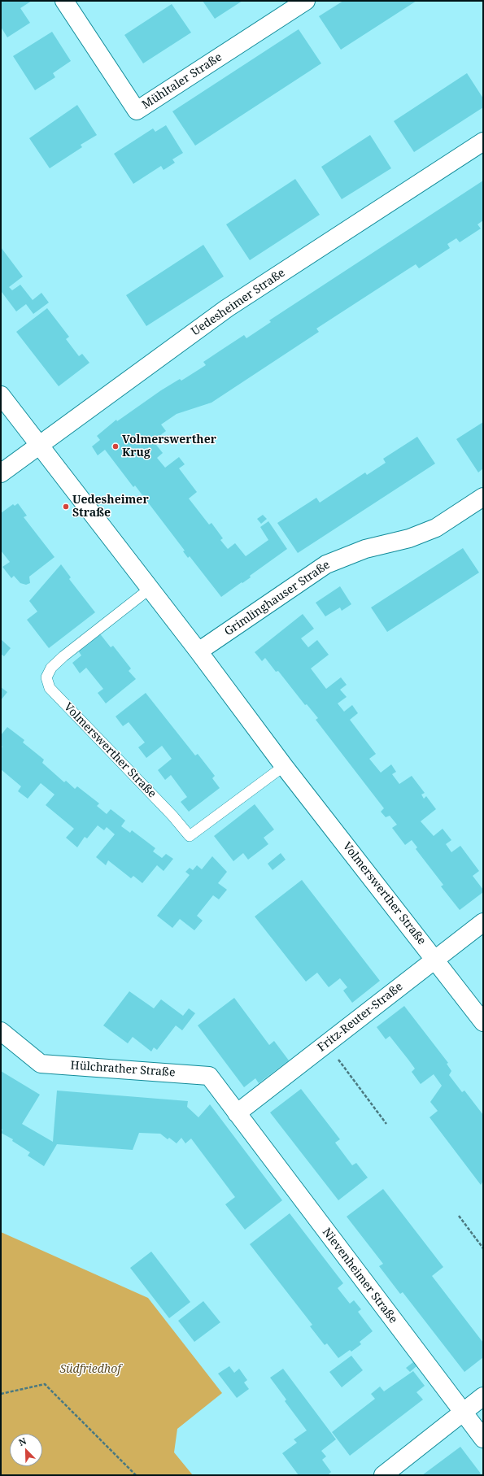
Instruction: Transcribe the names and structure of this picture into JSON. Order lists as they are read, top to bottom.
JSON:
{
  "streets": {
    "street": [
      "Mühltaler Straße",
      "Uedesheimer Straße",
      "Grimlinghauser Straße",
      "Volmerswerther Straße",
      "Fritz-Reuter-Straße",
      "Hülchrather Straße",
      "Nievenheimer Straße"
    ]
  },
  "crossings": [
    ["Uedesheimer Straße", "Volmerswerther Straße"],
    ["Grimlinghauser Straße", "Volmerswerther Straße"],
    ["Volmerswerther Straße", "Fritz-Reuter-Straße"],
    ["Fritz-Reuter-Straße", "Hülchrather Straße"],
    ["Fritz-Reuter-Straße", "Nievenheimer Straße"],
    ["Hülchrather Straße", "Nievenheimer Straße"]
  ],
  "parks": ["Südfriedhof"],
  "places": ["Volmerswerther Krug", "Uedesheimer Straße"],
  "north": "top left"
}
